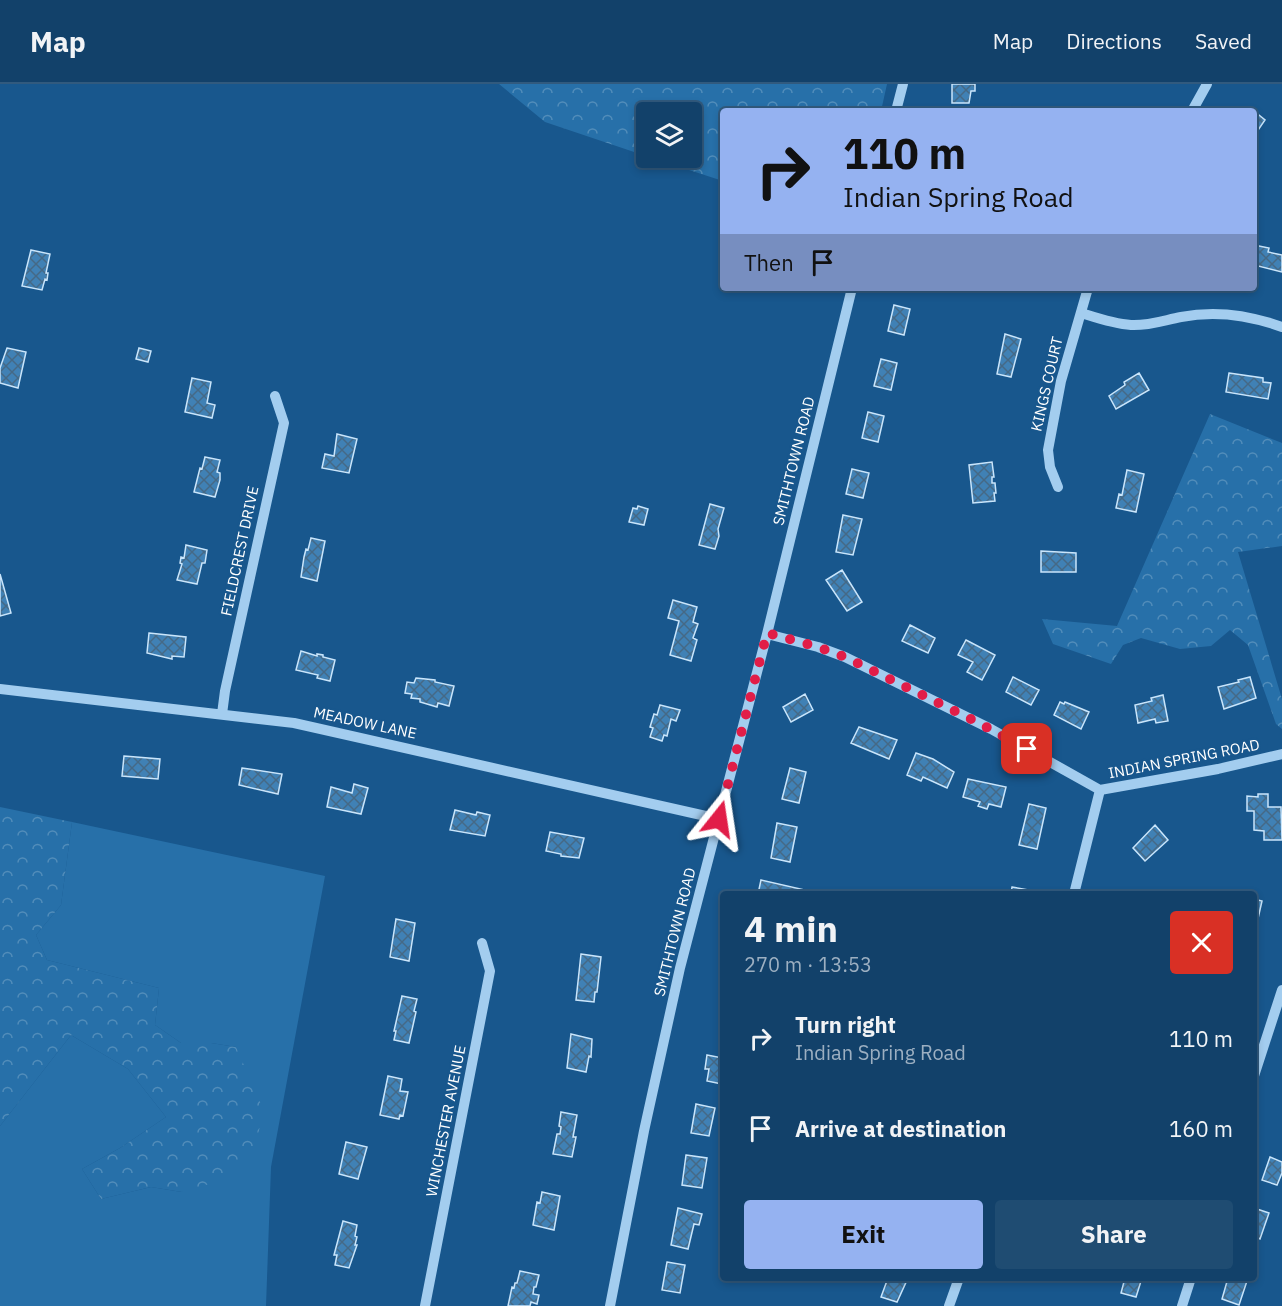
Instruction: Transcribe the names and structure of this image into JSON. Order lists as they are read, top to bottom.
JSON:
{
  "streets": {
    "street": [
      "KINGS COURT",
      "SMITHTOWN ROAD",
      "FIELDCREST DRIVE",
      "MEADOW LANE",
      "INDIAN SPRING ROAD",
      "WINCHESTER AVENUE"
    ]
  },
  "crossings": [
    ["SMITHTOWN ROAD", "MEADOW LANE"],
    ["SMITHTOWN ROAD", "INDIAN SPRING ROAD"],
    ["FIELDCREST DRIVE", "MEADOW LANE"]
  ],
  "page": {
    "header": "Map",
    "nav": ["Map", "Directions", "Saved"],
    "turn": ["110 m", "Indian Spring Road"],
    "then": "Then",
    "heading": ["4 min", "270 m · 13:53"],
    "list": [
      {
        "name": "Turn right",
        "note": "Indian Spring Road",
        "value": "110 m"
      },
      {
        "name": "Arrive at destination",
        "value": "160 m"
      }
    ],
    "buttons": ["Exit", "Share"]
  }
}
